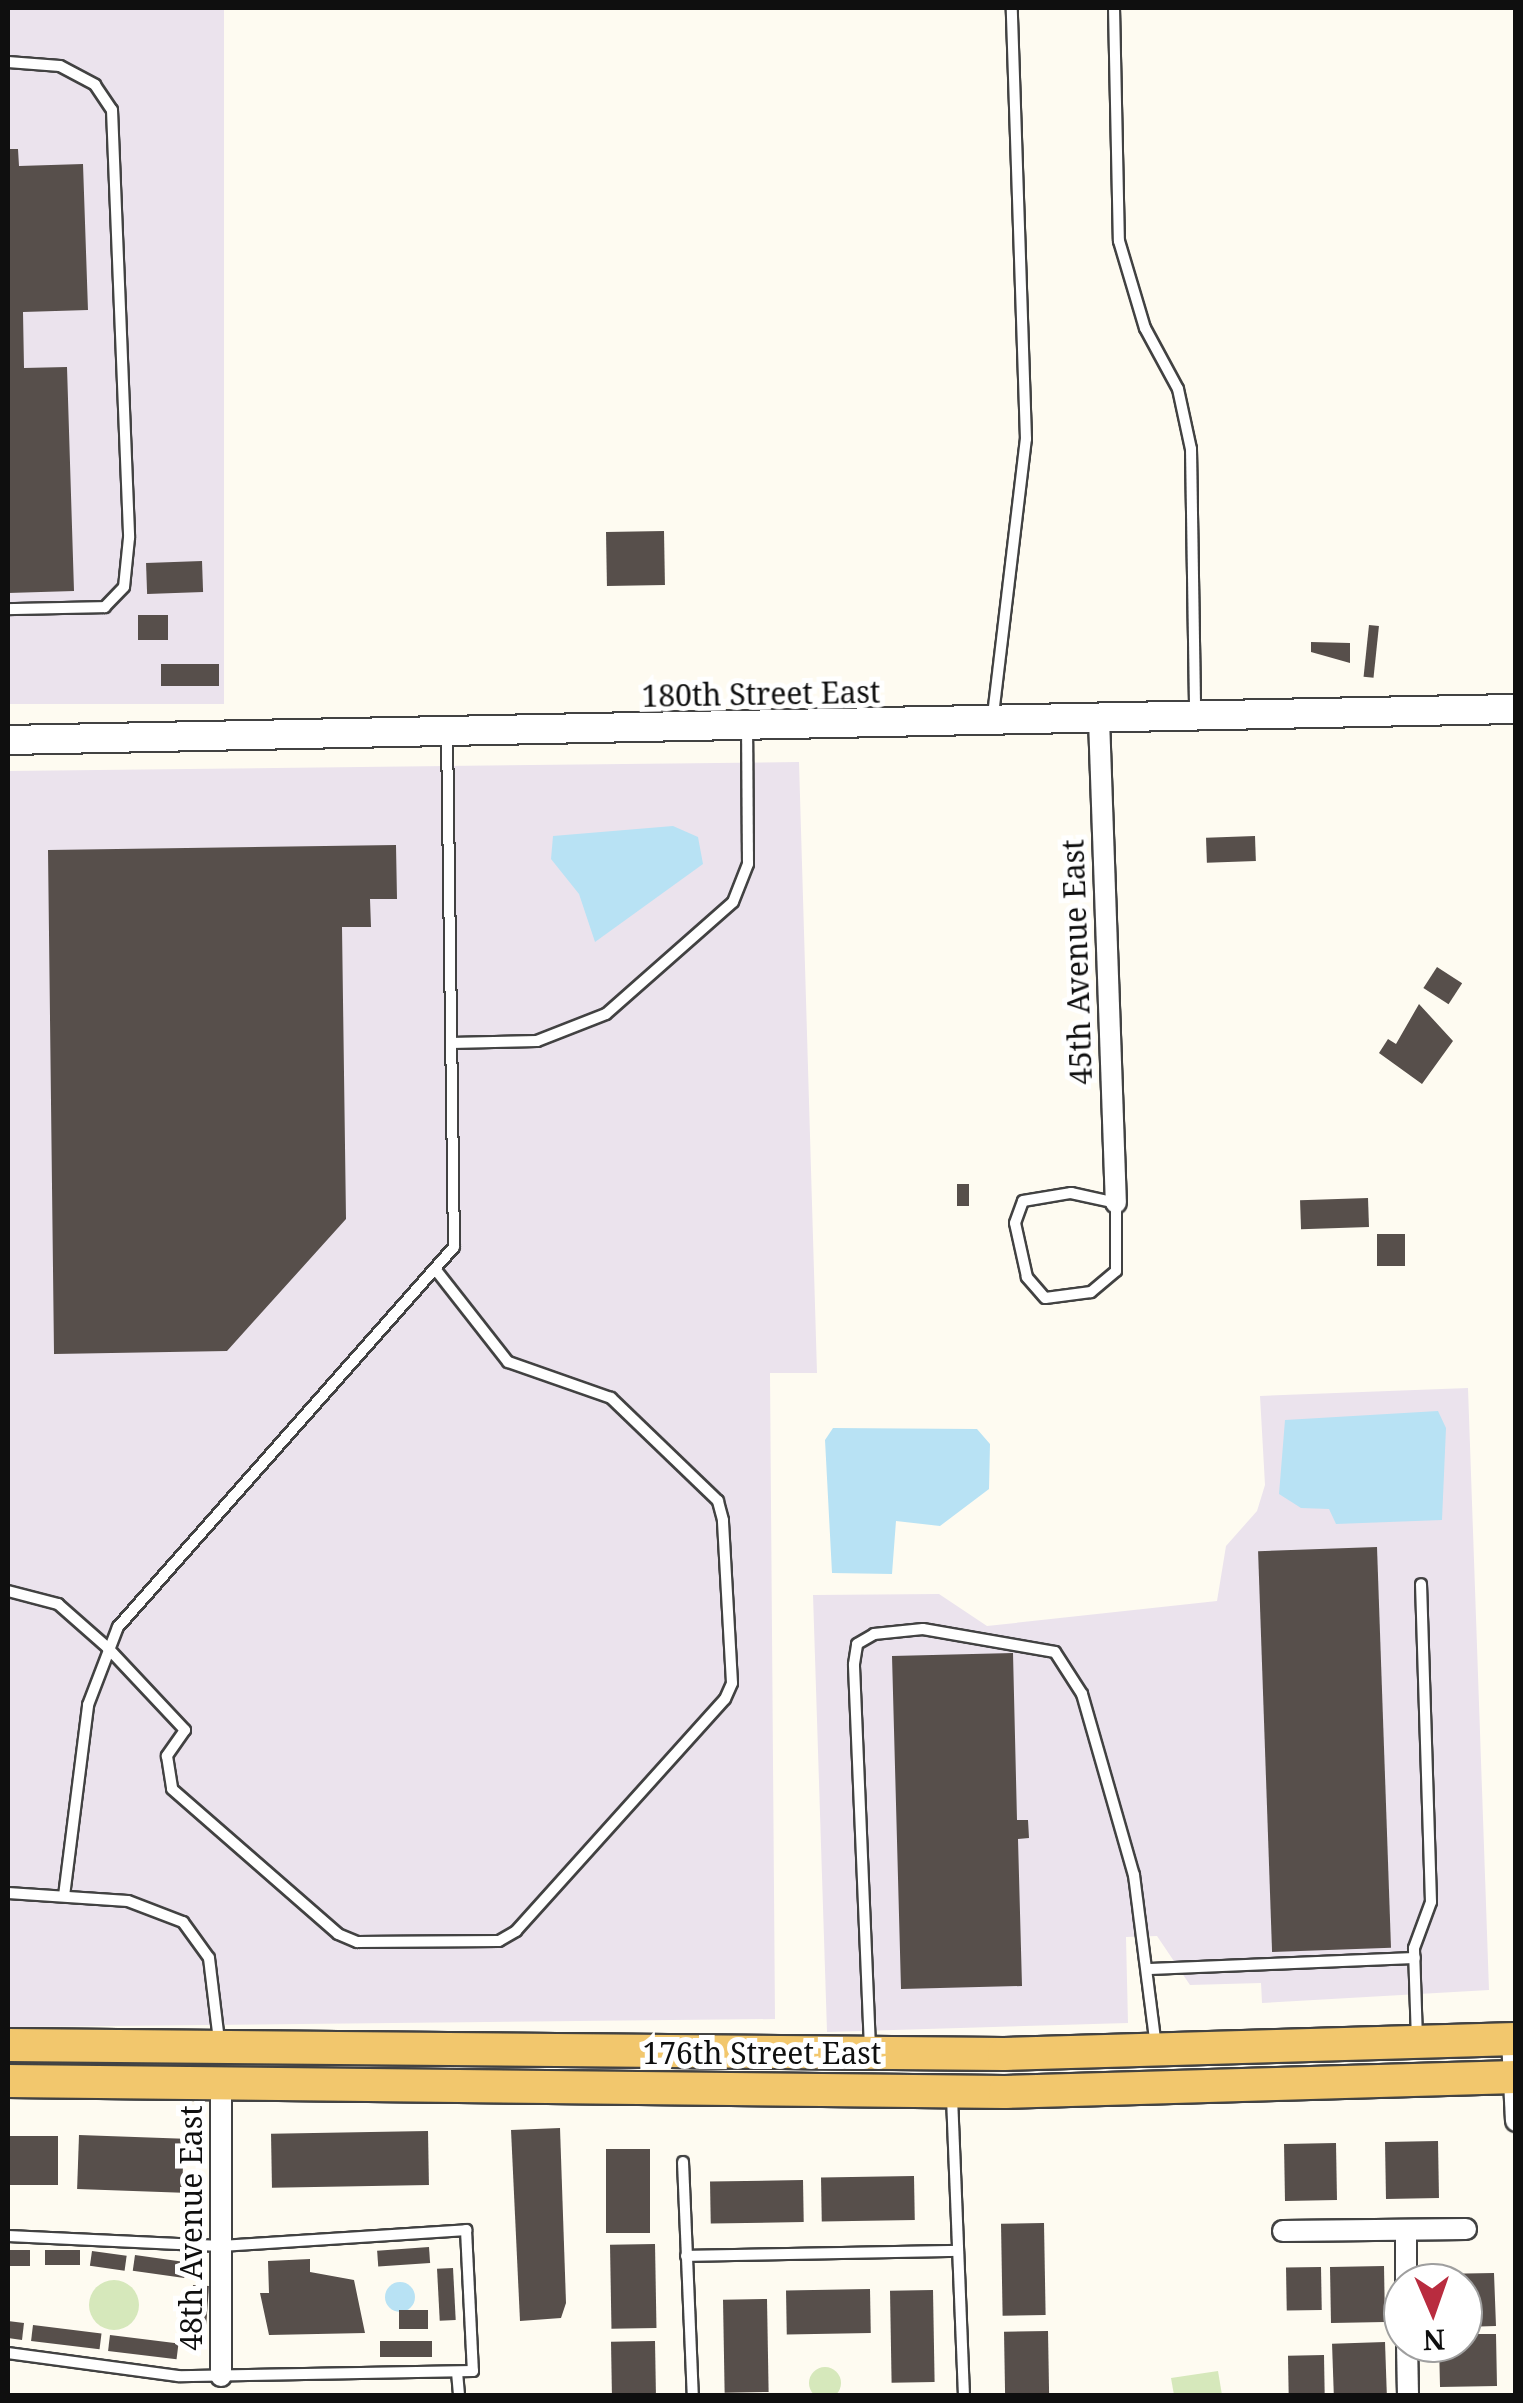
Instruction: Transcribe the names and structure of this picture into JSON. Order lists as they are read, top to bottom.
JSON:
{
  "streets": {
    "main road": ["176th Street East"],
    "street": ["180th Street East", "45th Avenue East", "48th Avenue East"]
  },
  "crossings": [
    ["180th Street East", "45th Avenue East"],
    ["176th Street East", "48th Avenue East"]
  ],
  "north": "bottom"
}
